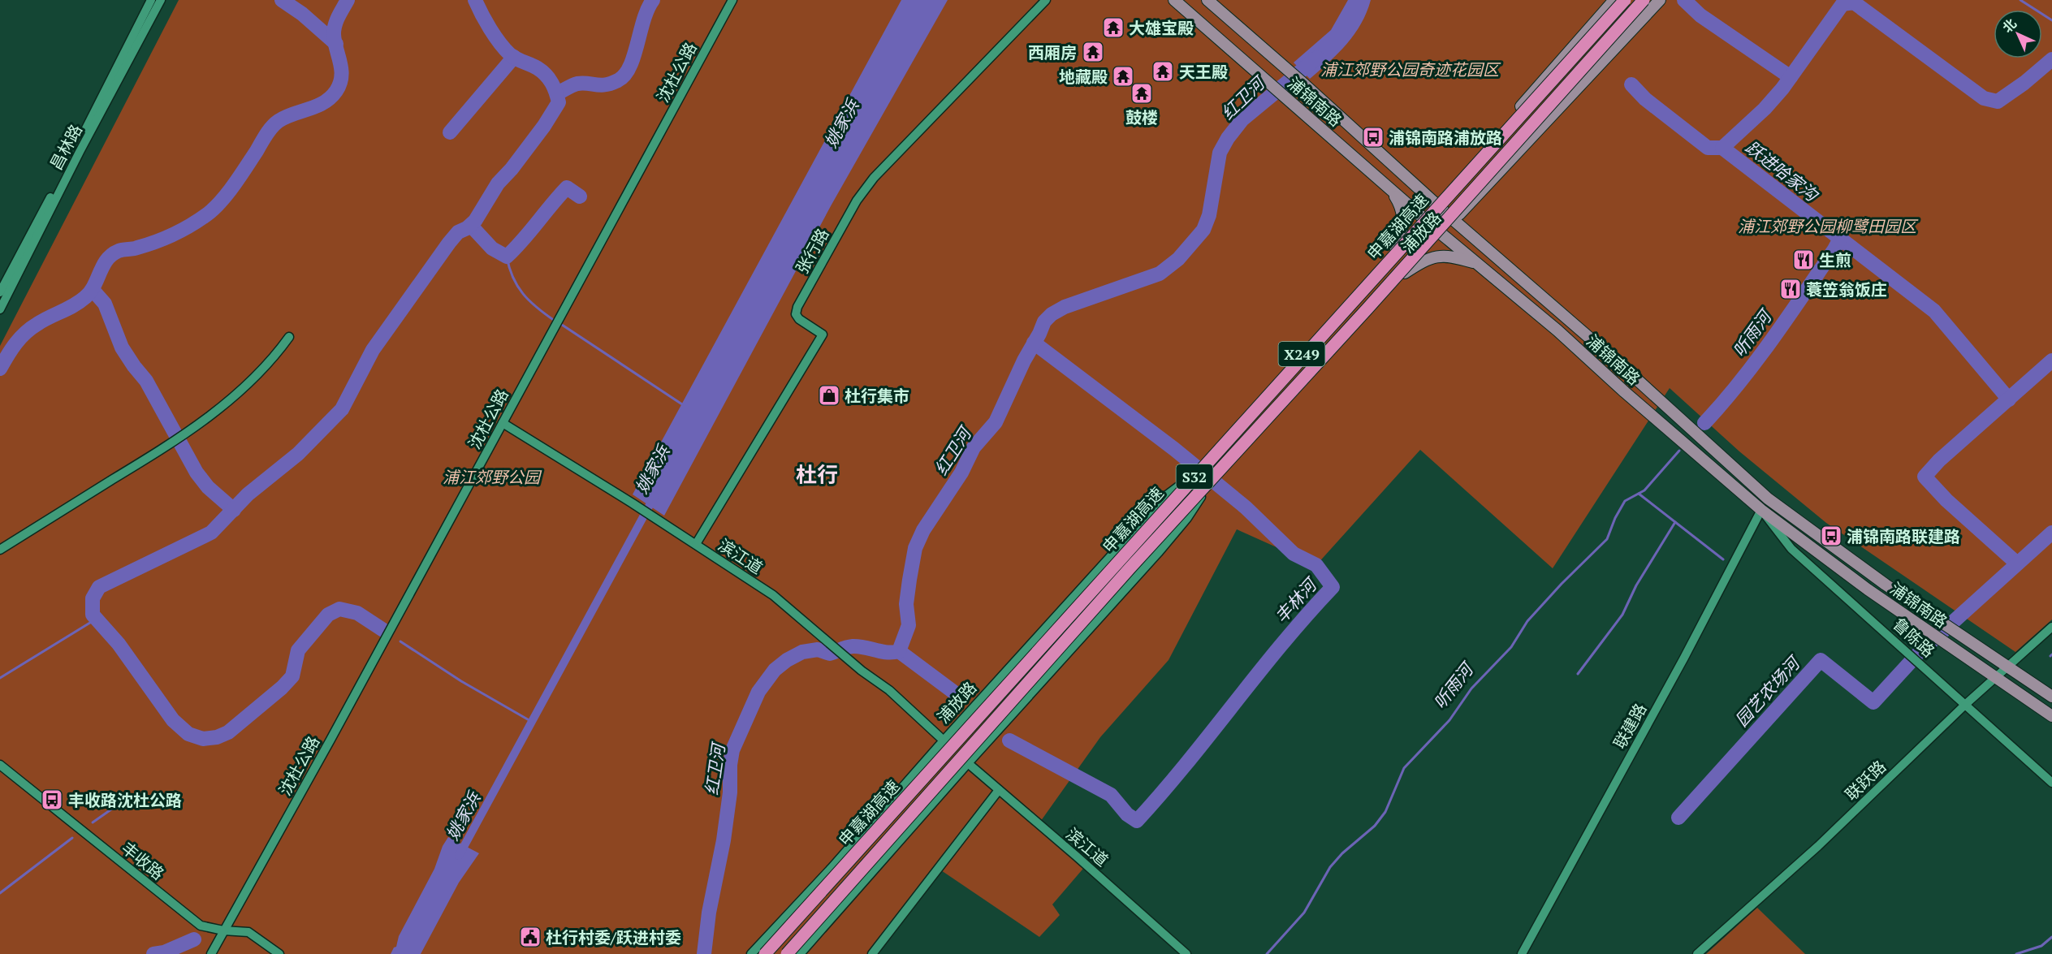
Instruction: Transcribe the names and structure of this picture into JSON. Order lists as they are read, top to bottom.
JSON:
{
  "streets": {
    "highway": ["申嘉湖高速", "S32"],
    "main road": ["浦锦南路", "浦放路", "X249"],
    "street": [
      "沈杜公路",
      "昌林路",
      "张行路",
      "滨江道",
      "鲁陈路",
      "联建路",
      "联跃路",
      "丰收路"
    ]
  },
  "crossings": [
    ["沈杜公路", "滨江道"],
    ["沈杜公路", "丰收路"],
    ["浦锦南路", "浦放路"],
    ["浦锦南路", "鲁陈路"],
    ["浦锦南路", "联建路"],
    ["浦锦南路", "联跃路"],
    ["申嘉湖高速", "浦放路"],
    ["浦放路", "滨江道"],
    ["张行路", "滨江道"],
    ["鲁陈路", "联建路"],
    ["鲁陈路", "联跃路"]
  ],
  "districts": ["杜行"],
  "water": [
    "红卫河",
    "姚家浜",
    "跃进哈家沟",
    "听雨河",
    "丰林河",
    "园艺农场河"
  ],
  "parks": ["浦江郊野公园奇迹花园区", "浦江郊野公园柳鹭田园区", "浦江郊野公园"],
  "places": {
    "temple": [
      "大雄宝殿",
      "西厢房",
      "天王殿",
      "地藏殿",
      "鼓楼"
    ],
    "bus stop": ["浦锦南路浦放路", "浦锦南路联建路", "丰收路沈杜公路"],
    "restaurant": ["生煎", "蓑笠翁饭庄"],
    "shop": ["杜行集市"],
    "public building": ["杜行村委/跃进村委"]
  },
  "north": "top left"
}
